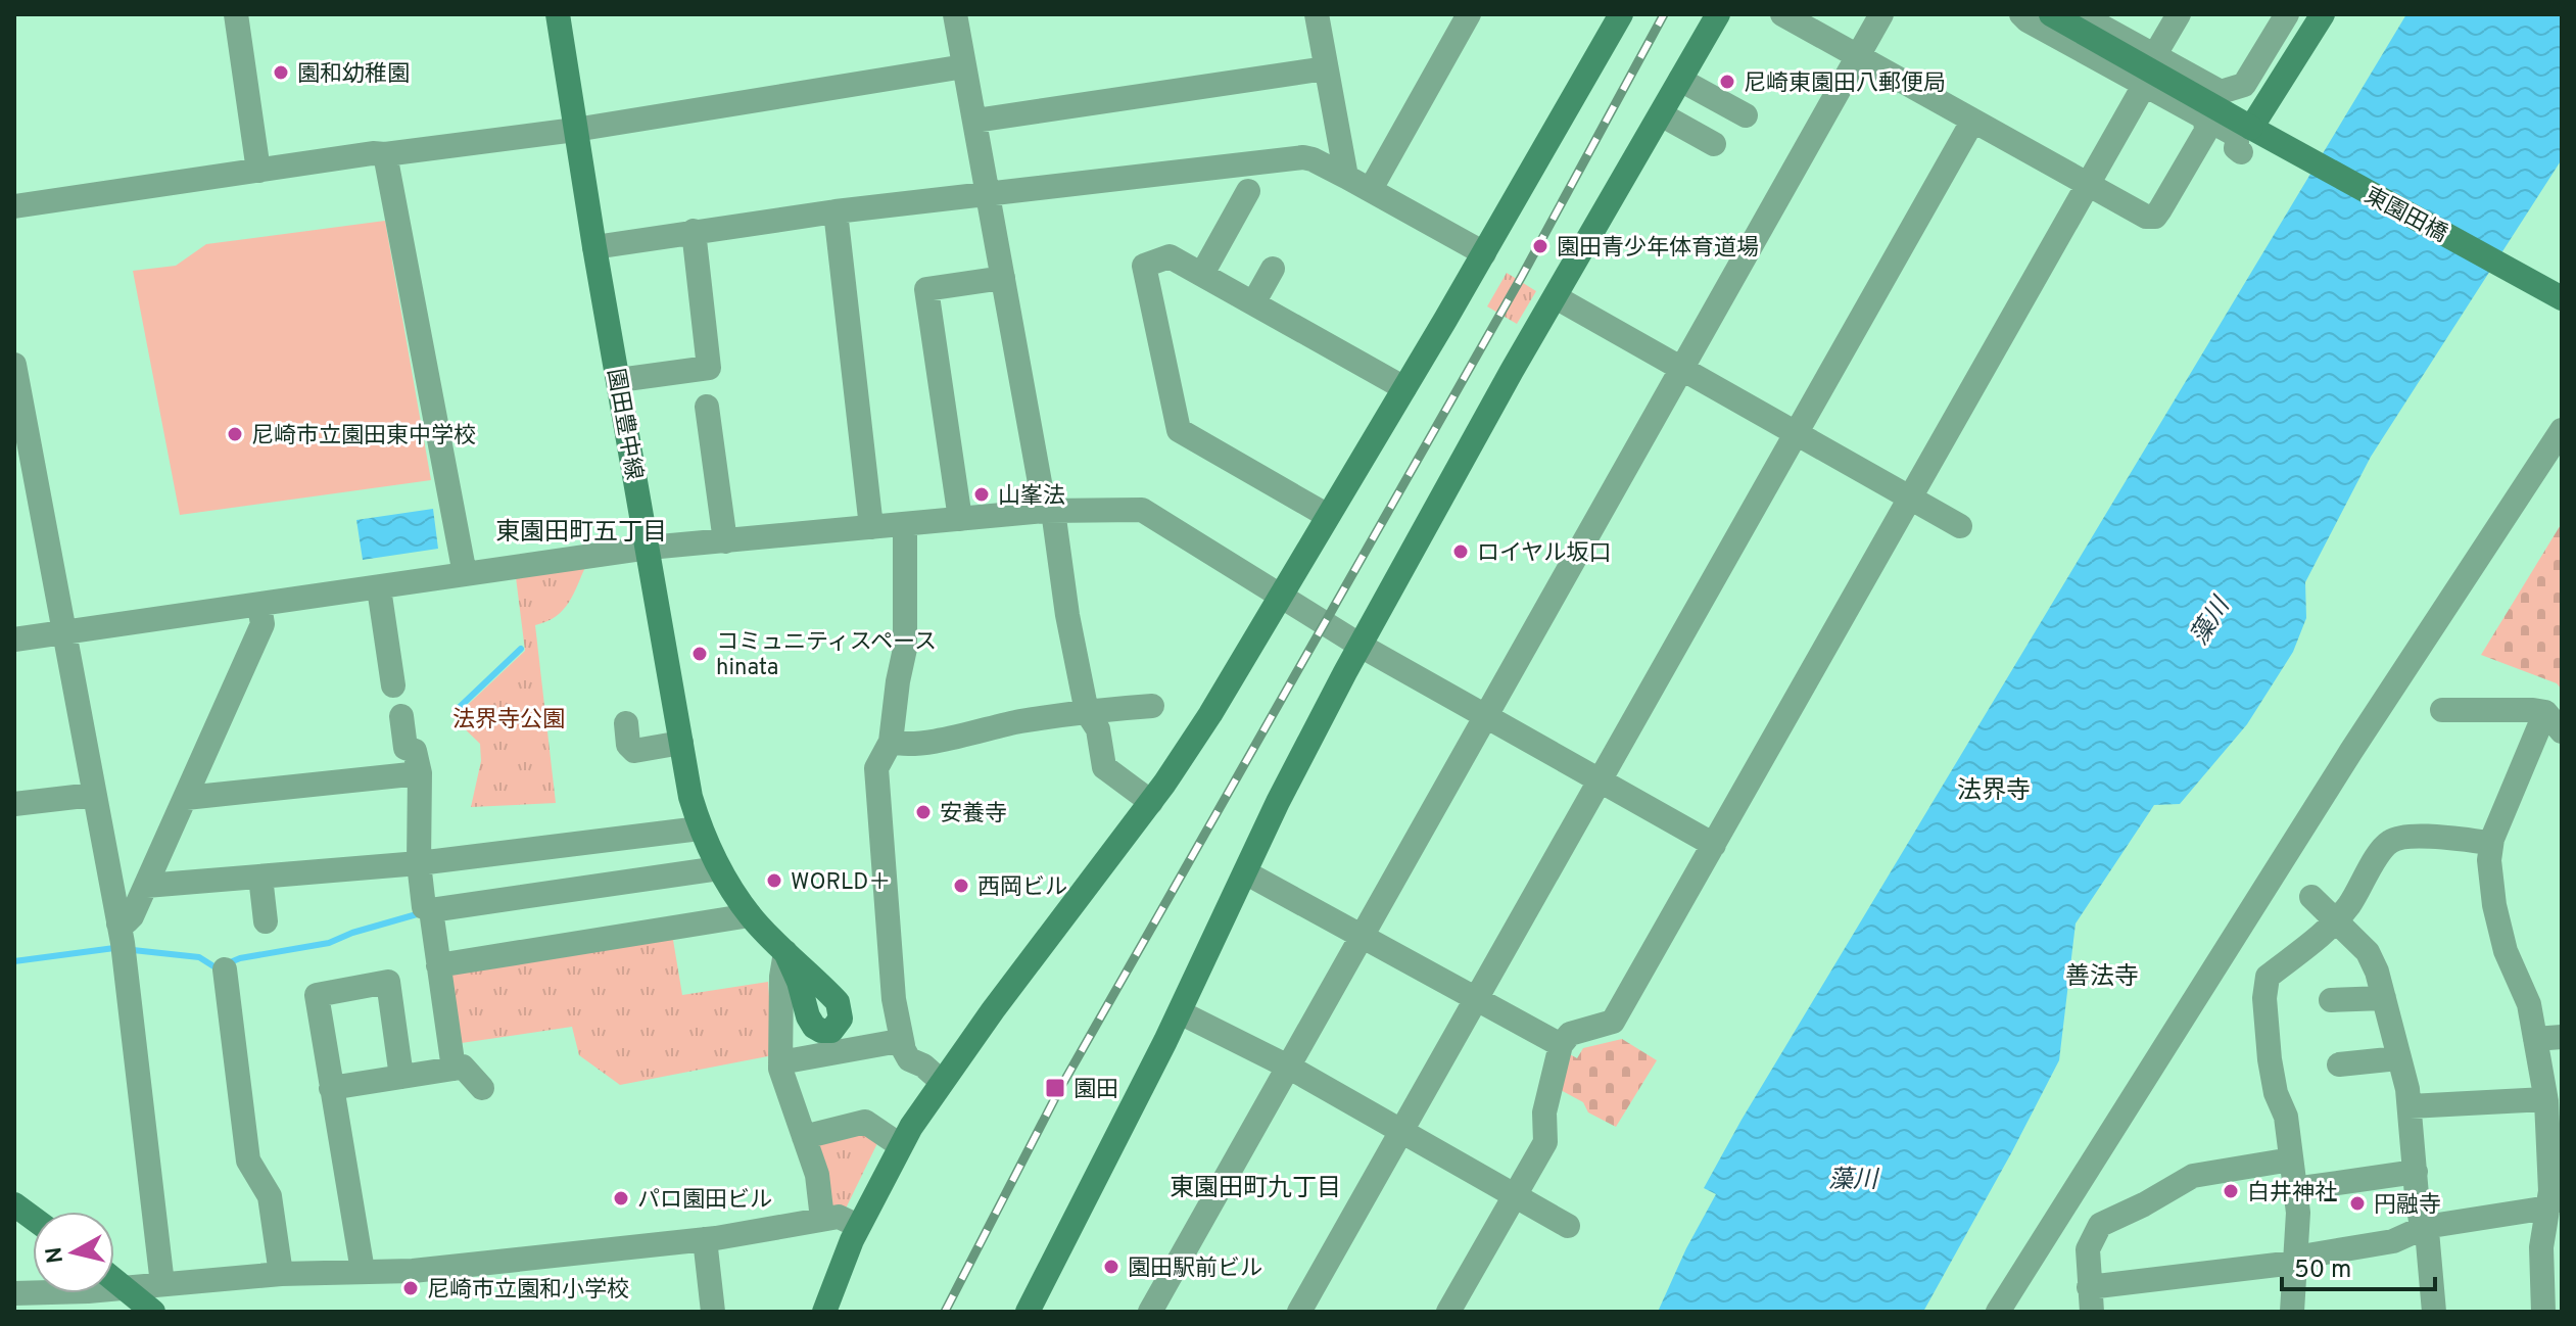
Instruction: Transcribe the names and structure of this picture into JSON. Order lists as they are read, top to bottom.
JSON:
{
  "streets": {
    "street": ["東園田橋", "園田豊中線"]
  },
  "districts": [
    "東園田町五丁目",
    "法界寺",
    "善法寺",
    "東園田町九丁目"
  ],
  "water": ["藻川"],
  "parks": ["法界寺公園"],
  "places": {
    "other": [
      "園和幼稚園",
      "尼崎東園田八郵便局",
      "園田青少年体育道場",
      "尼崎市立園田東中学校",
      "山峯法",
      "ロイヤル坂口",
      "コミュニティスペース hinata",
      "安養寺",
      "WORLD＋",
      "西岡ビル",
      "白井神社",
      "パロ園田ビル",
      "円融寺",
      "園田駅前ビル",
      "尼崎市立園和小学校"
    ],
    "transit": ["園田"]
  },
  "scale_bar": "50 m",
  "north": "left"
}
